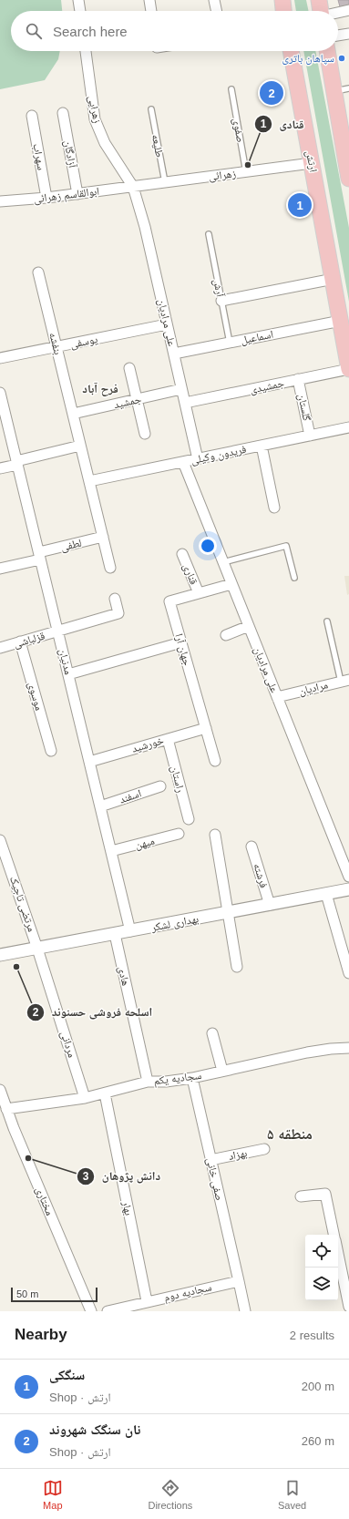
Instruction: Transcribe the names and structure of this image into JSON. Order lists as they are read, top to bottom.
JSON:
{
  "streets": {
    "main road": ["ارتش"],
    "street": [
      "زهرایی",
      "آزادگان",
      "سهراب",
      "زهرائی",
      "ابوالقاسم زهرائی",
      "علی مرادیان",
      "اسماعیل",
      "یوسفی",
      "بنفشه",
      "جمشیدی",
      "جمشید",
      "گلستان",
      "فریدون وکیلی",
      "لطفی",
      "قناری",
      "قزلباشی",
      "جهان آرا",
      "مدنیان",
      "مرادیان",
      "موسوی",
      "خورشید",
      "راستان",
      "اسفند",
      "میهن",
      "فرشته",
      "مرتضی تاجیک",
      "بهداری لشکر",
      "هادی",
      "مردانی",
      "سجادیه یکم",
      "بهزاد",
      "صفی خانی",
      "مختاری",
      "بهار",
      "سجادیه دوم"
    ],
    "lane": ["صفوی", "طلیعه", "آرش"]
  },
  "crossings": [
    ["زهرایی", "زهرائی"],
    ["زهرایی", "ابوالقاسم زهرائی"],
    ["زهرایی", "علی مرادیان"],
    ["صفوی", "زهرائی"],
    ["طلیعه", "زهرائی"],
    ["آزادگان", "ابوالقاسم زهرائی"],
    ["سهراب", "ابوالقاسم زهرائی"],
    ["ارتش", "زهرائی"],
    ["ارتش", "اسماعیل"],
    ["ارتش", "جمشیدی"],
    ["زهرائی", "ابوالقاسم زهرائی"],
    ["زهرائی", "علی مرادیان"],
    ["ابوالقاسم زهرائی", "علی مرادیان"],
    ["آرش", "اسماعیل"],
    ["علی مرادیان", "اسماعیل"],
    ["علی مرادیان", "یوسفی"],
    ["علی مرادیان", "جمشیدی"],
    ["علی مرادیان", "جمشید"],
    ["علی مرادیان", "فریدون وکیلی"],
    ["علی مرادیان", "جهان آرا"],
    ["علی مرادیان", "مرادیان"],
    ["یوسفی", "بنفشه"],
    ["بنفشه", "جمشید"],
    ["بنفشه", "فریدون وکیلی"],
    ["بنفشه", "لطفی"],
    ["جمشیدی", "گلستان"],
    ["گلستان", "فریدون وکیلی"],
    ["لطفی", "مدنیان"],
    ["قناری", "جهان آرا"],
    ["قزلباشی", "مدنیان"],
    ["قزلباشی", "موسوی"],
    ["جهان آرا", "خورشید"],
    ["مدنیان", "خورشید"],
    ["مدنیان", "اسفند"],
    ["مدنیان", "میهن"],
    ["مدنیان", "بهداری لشکر"],
    ["خورشید", "راستان"],
    ["فرشته", "بهداری لشکر"],
    ["مرتضی تاجیک", "بهداری لشکر"],
    ["مرتضی تاجیک", "مردانی"],
    ["بهداری لشکر", "هادی"],
    ["بهداری لشکر", "مردانی"],
    ["هادی", "سجادیه یکم"],
    ["مردانی", "سجادیه یکم"],
    ["سجادیه یکم", "صفی خانی"],
    ["سجادیه یکم", "مختاری"],
    ["سجادیه یکم", "بهار"],
    ["بهزاد", "صفی خانی"],
    ["صفی خانی", "سجادیه دوم"],
    ["بهار", "سجادیه دوم"]
  ],
  "districts": ["فرح آباد", "منطقه ۵"],
  "places": [
    "سپاهان باتری",
    "قنادی",
    "اسلحه فروشی حسنوند",
    "دانش پژوهان"
  ],
  "scale_bar": "50 m",
  "page": {
    "search": "Search here",
    "pins": ["2", "1"],
    "scale": "50 m",
    "heading": ["Nearby", "2 results"],
    "list": [
      {
        "mark": "1",
        "name": "سنگکی",
        "note": "Shop · ارتش",
        "value": "200 m"
      },
      {
        "mark": "2",
        "name": "نان سنگک شهروند",
        "note": "Shop · ارتش",
        "value": "260 m"
      }
    ],
    "nav": ["Map", "Directions", "Saved"]
  }
}
